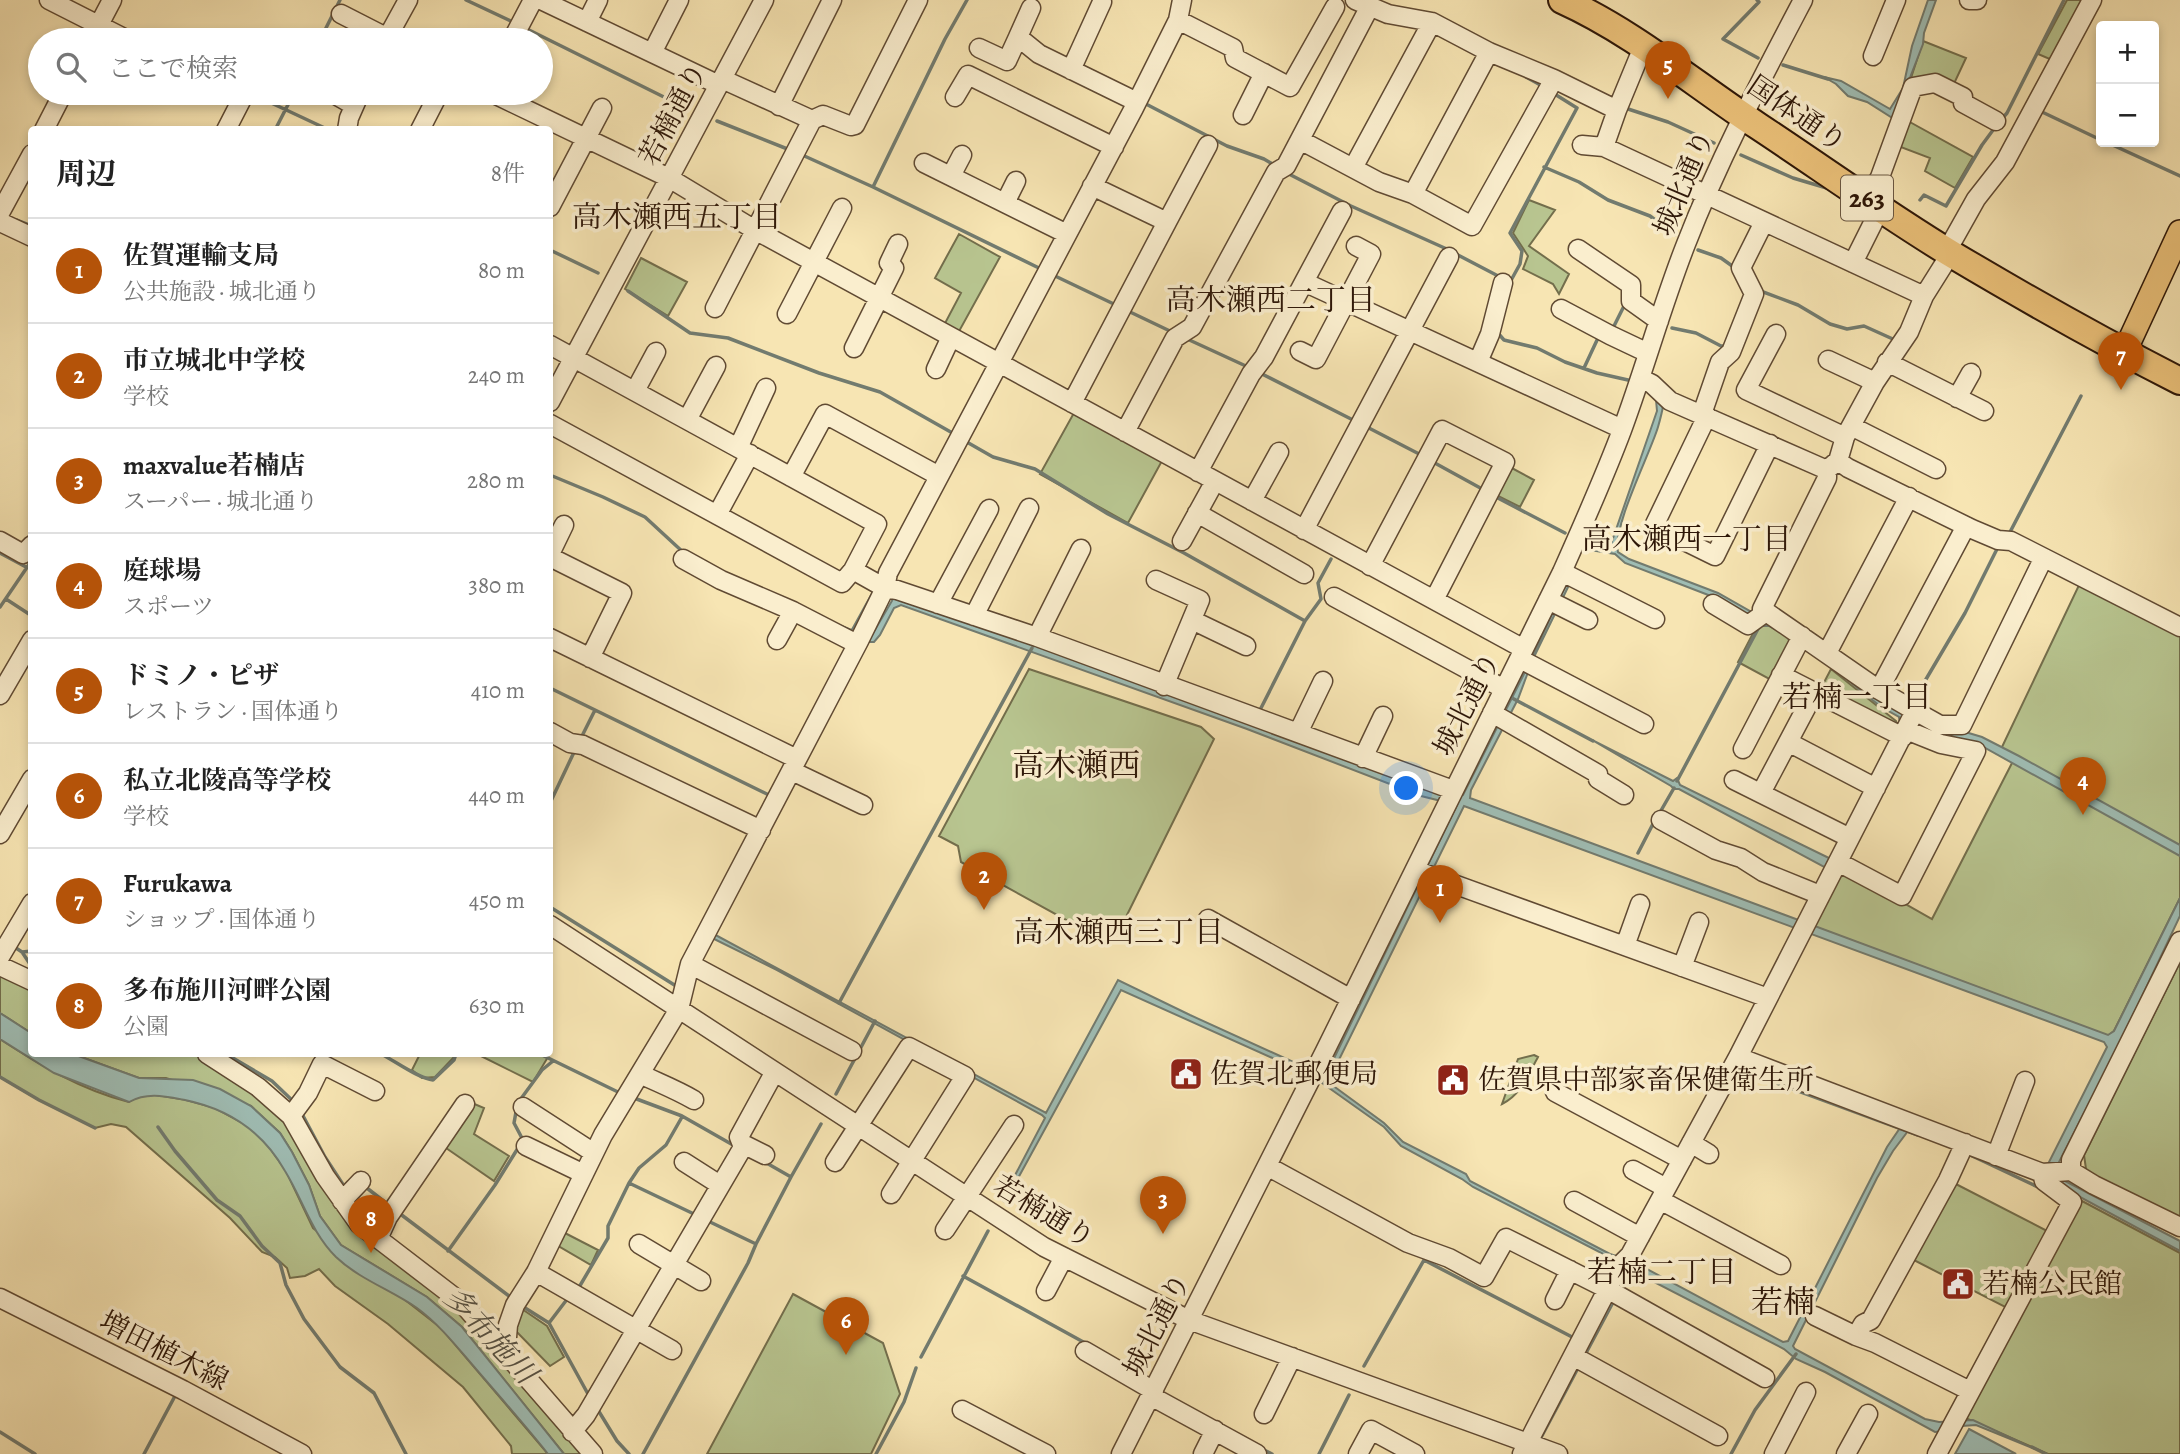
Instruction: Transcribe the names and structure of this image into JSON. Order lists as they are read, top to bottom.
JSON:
{
  "streets": {
    "highway": ["国体通り", "263"],
    "street": ["若楠通り", "城北通り", "増田植木線"]
  },
  "crossings": [
    ["若楠通り", "城北通り"],
    ["国体通り", "城北通り"]
  ],
  "districts": [
    "高木瀬西五丁目",
    "高木瀬西二丁目",
    "高木瀬西一丁目",
    "若楠一丁目",
    "高木瀬西",
    "高木瀬西三丁目",
    "若楠二丁目",
    "若楠"
  ],
  "water": ["多布施川"],
  "places": {
    "public building": ["佐賀北郵便局", "佐賀県中部家畜保健衛生所", "若楠公民館"]
  },
  "page": {
    "map_buttons": ["+", "−"],
    "search": "ここで検索",
    "pins": [
      "5",
      "7",
      "4",
      "2",
      "1",
      "3",
      "8",
      "6"
    ],
    "heading": ["周辺", "8件"],
    "list": [
      {
        "mark": "1",
        "name": "佐賀運輸支局",
        "note": "公共施設 · 城北通り",
        "value": "80 m"
      },
      {
        "mark": "2",
        "name": "市立城北中学校",
        "note": "学校",
        "value": "240 m"
      },
      {
        "mark": "3",
        "name": "maxvalue若楠店",
        "note": "スーパー · 城北通り",
        "value": "280 m"
      },
      {
        "mark": "4",
        "name": "庭球場",
        "note": "スポーツ",
        "value": "380 m"
      },
      {
        "mark": "5",
        "name": "ドミノ・ピザ",
        "note": "レストラン · 国体通り",
        "value": "410 m"
      },
      {
        "mark": "6",
        "name": "私立北陵高等学校",
        "note": "学校",
        "value": "440 m"
      },
      {
        "mark": "7",
        "name": "Furukawa",
        "note": "ショップ · 国体通り",
        "value": "450 m"
      },
      {
        "mark": "8",
        "name": "多布施川河畔公園",
        "note": "公園",
        "value": "630 m"
      }
    ]
  }
}
